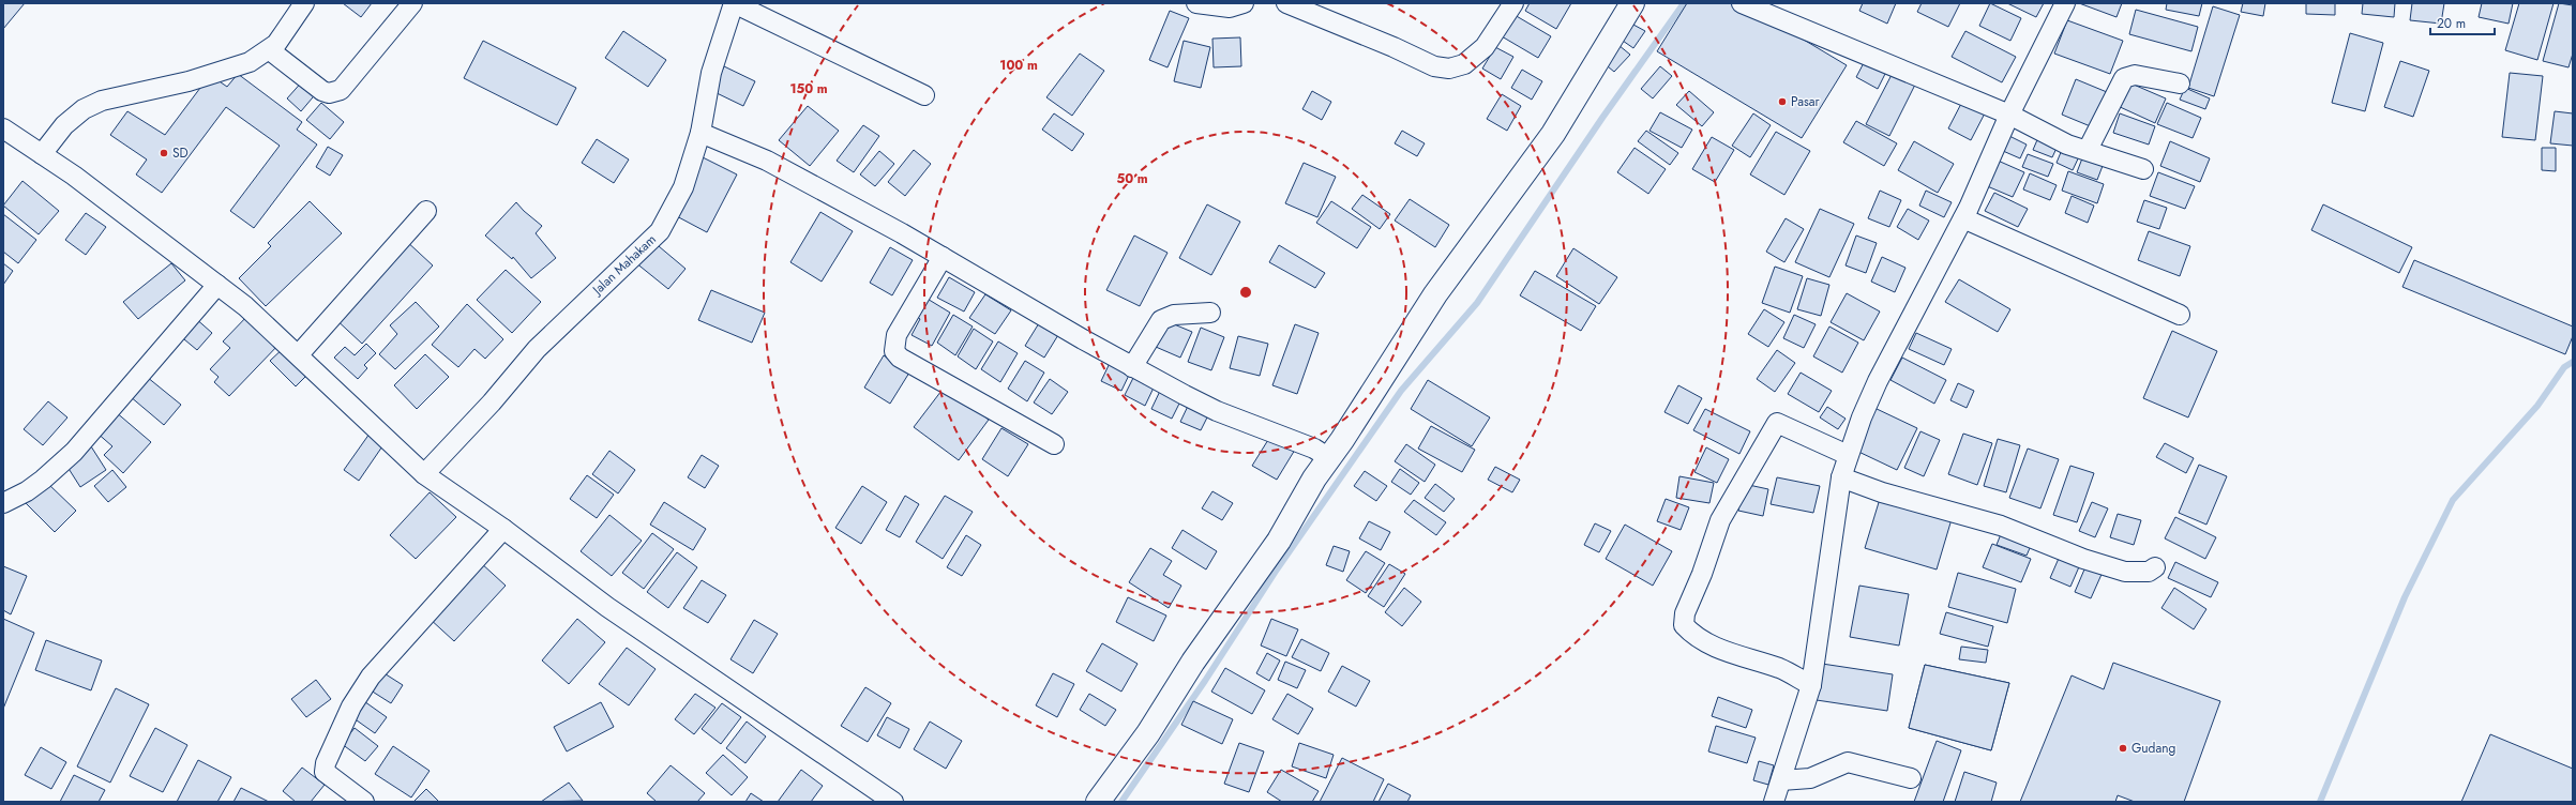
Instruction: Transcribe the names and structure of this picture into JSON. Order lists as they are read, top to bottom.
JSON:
{
  "streets": {
    "street": ["Jalan Mahakam"]
  },
  "places": ["Pasar", "SD", "Gudang"],
  "scale_bar": "20 m",
  "rings": ["100 m", "150 m", "50 m"]
}
